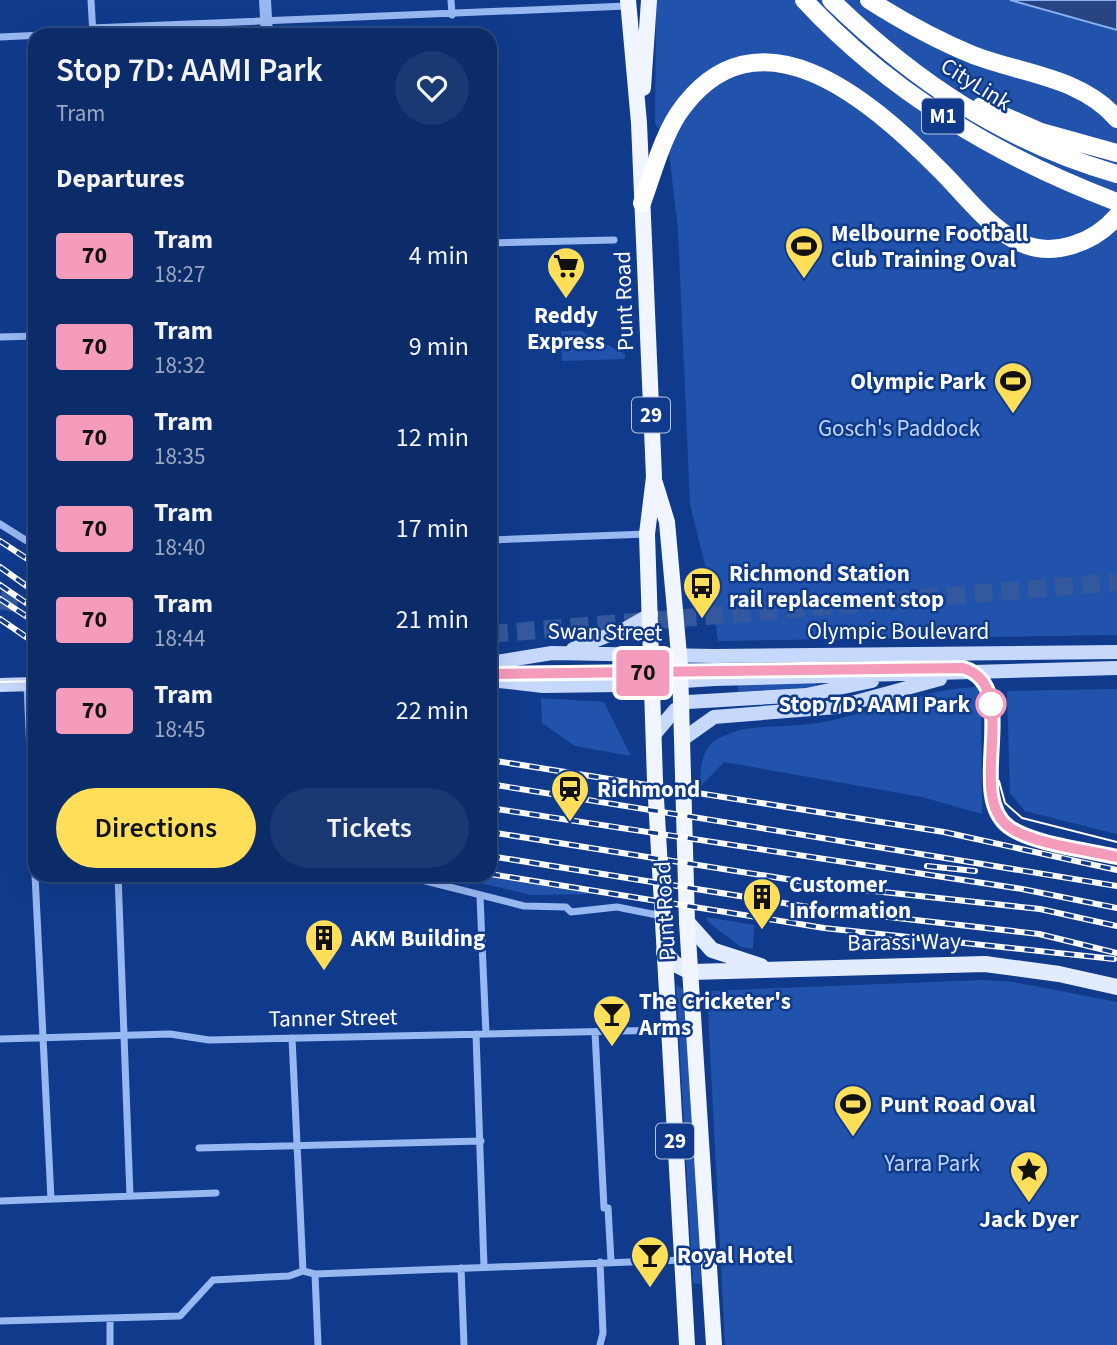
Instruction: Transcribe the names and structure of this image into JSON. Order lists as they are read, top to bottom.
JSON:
{
  "streets": {
    "highway": [
      "CityLink",
      "M1",
      "Punt Road",
      "29"
    ],
    "main road": ["Olympic Boulevard", "Swan Street", "Barassi Way"],
    "street": ["Tanner Street"]
  },
  "crossings": [
    ["Punt Road", "Olympic Boulevard"],
    ["Punt Road", "Swan Street"],
    ["Punt Road", "Barassi Way"],
    ["Punt Road", "Tanner Street"],
    ["Olympic Boulevard", "Swan Street"]
  ],
  "parks": ["Gosch's Paddock", "Yarra Park"],
  "places": {
    "sports": ["Melbourne Football Club Training Oval", "Olympic Park", "Punt Road Oval"],
    "supermarket": ["Reddy Express"],
    "bus stop": ["Richmond Station rail replacement stop"],
    "other": ["Stop 7D: AAMI Park"],
    "station": ["Richmond"],
    "building": ["Customer Information", "AKM Building"],
    "bar": ["The Cricketer's Arms", "Royal Hotel"],
    "place": ["Jack Dyer"]
  },
  "lines": ["tram line 70"],
  "page": {
    "on_map": "70",
    "heading": [
      ["Stop 7D: AAMI Park", "Tram"],
      "Departures"
    ],
    "list": [
      {
        "mark": "70",
        "name": "Tram",
        "note": "18:27",
        "value": "4 min"
      },
      {
        "mark": "70",
        "name": "Tram",
        "note": "18:32",
        "value": "9 min"
      },
      {
        "mark": "70",
        "name": "Tram",
        "note": "18:35",
        "value": "12 min"
      },
      {
        "mark": "70",
        "name": "Tram",
        "note": "18:40",
        "value": "17 min"
      },
      {
        "mark": "70",
        "name": "Tram",
        "note": "18:44",
        "value": "21 min"
      },
      {
        "mark": "70",
        "name": "Tram",
        "note": "18:45",
        "value": "22 min"
      }
    ],
    "buttons": ["Directions", "Tickets"]
  }
}
